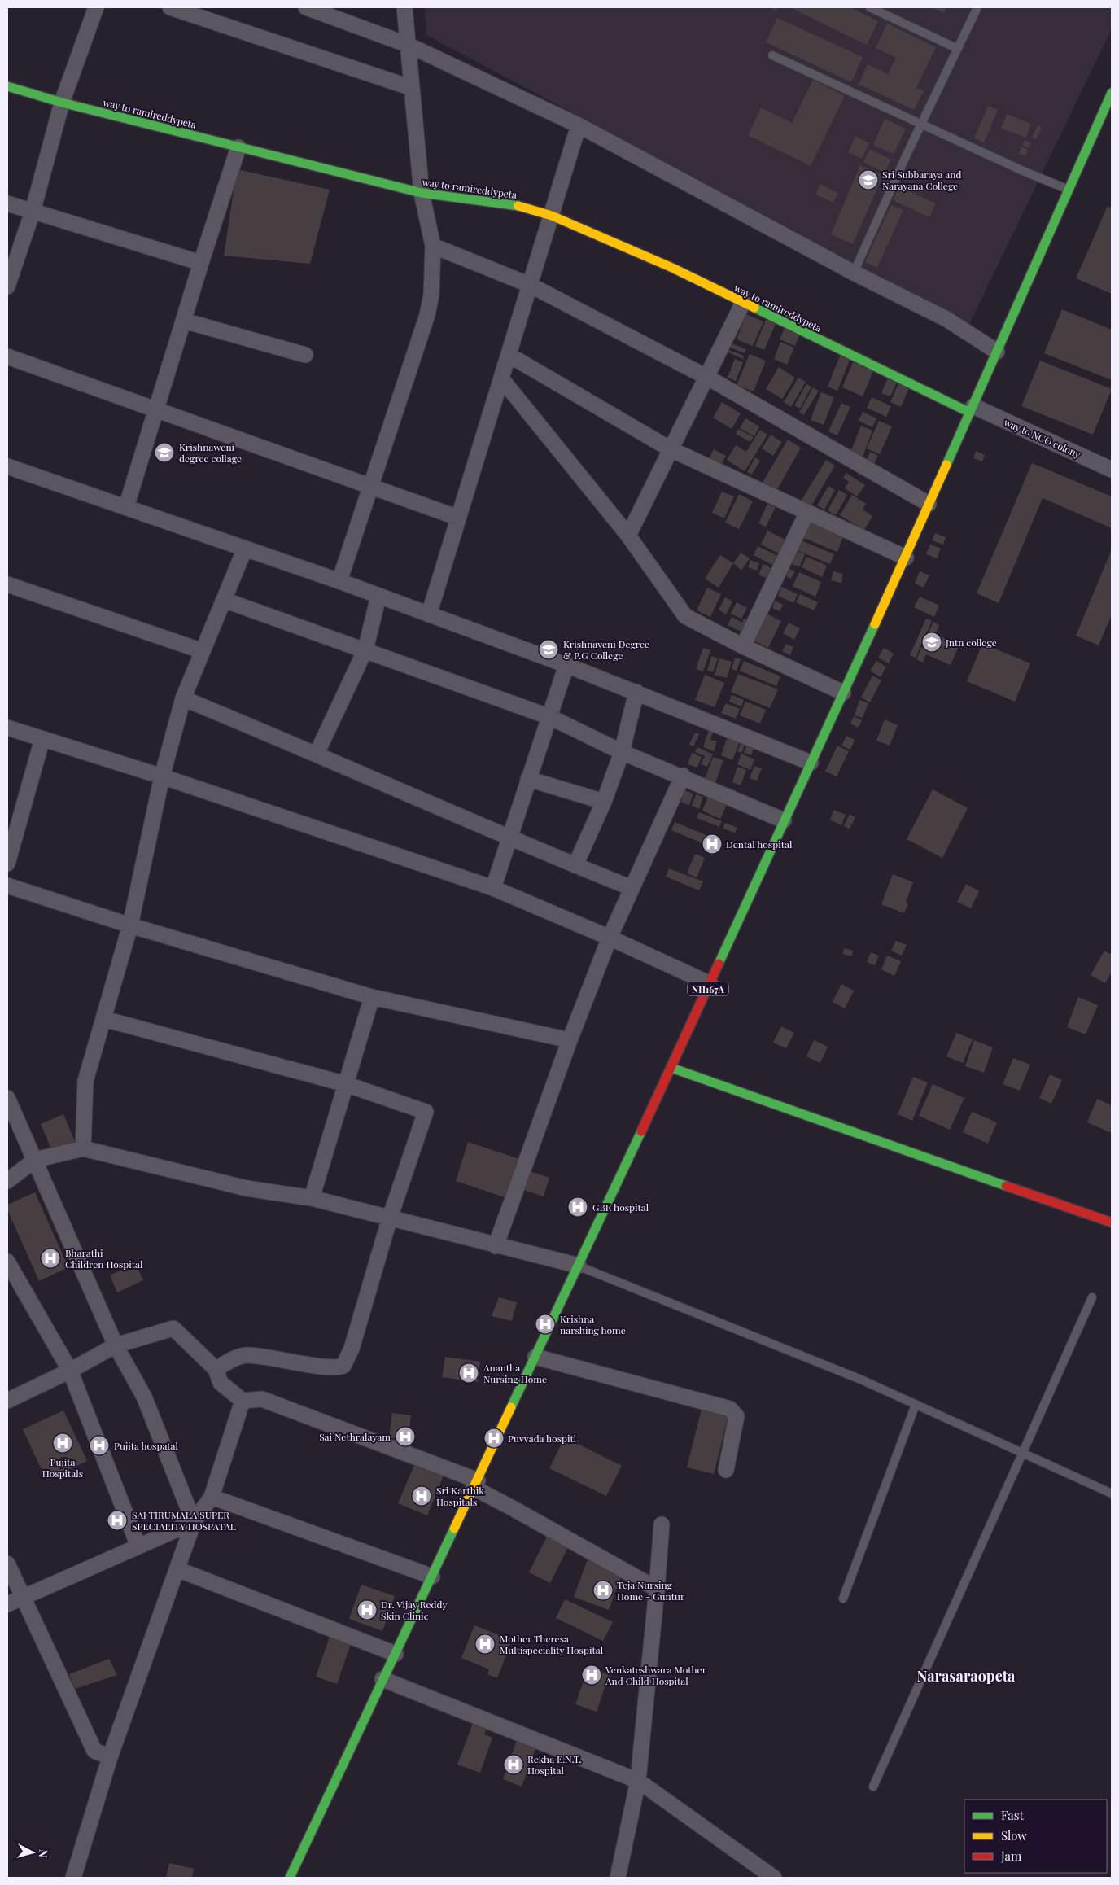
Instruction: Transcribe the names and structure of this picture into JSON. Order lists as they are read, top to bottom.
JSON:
{
  "streets": {
    "main road": ["way to ramireddypeta", "NH167A"],
    "street": ["way to NGO colony"]
  },
  "crossings": [
    ["way to ramireddypeta", "way to NGO colony"],
    ["way to ramireddypeta", "NH167A"],
    ["way to NGO colony", "NH167A"]
  ],
  "districts": ["Narasaraopeta"],
  "places": {
    "school or university": [
      "Sri Subbaraya and Narayana College",
      "Krishnaweni degree collage",
      "Jntn college",
      "Krishnaveni Degree & P.G College"
    ],
    "hospital": [
      "Dental hospital",
      "GBR hospital",
      "Bharathi Children Hospital",
      "Krishna narshing home",
      "Anantha Nursing Home",
      "Sai Nethralayam",
      "Puvvada hospitl",
      "Pujita Hospitals",
      "Pujita hospatal",
      "Sri Karthik Hospitals",
      "SAI TIRUMALA SUPER SPECIALITY HOSPATAL",
      "Teja Nursing Home - Guntur",
      "Dr. Vijay Reddy Skin Clinic",
      "Mother Theresa Multispeciality Hospital",
      "Venkateshwara Mother And Child Hospital",
      "Rekha E.N.T. Hospital"
    ]
  },
  "legend": ["Fast", "Slow", "Jam"],
  "north": "right"
}
